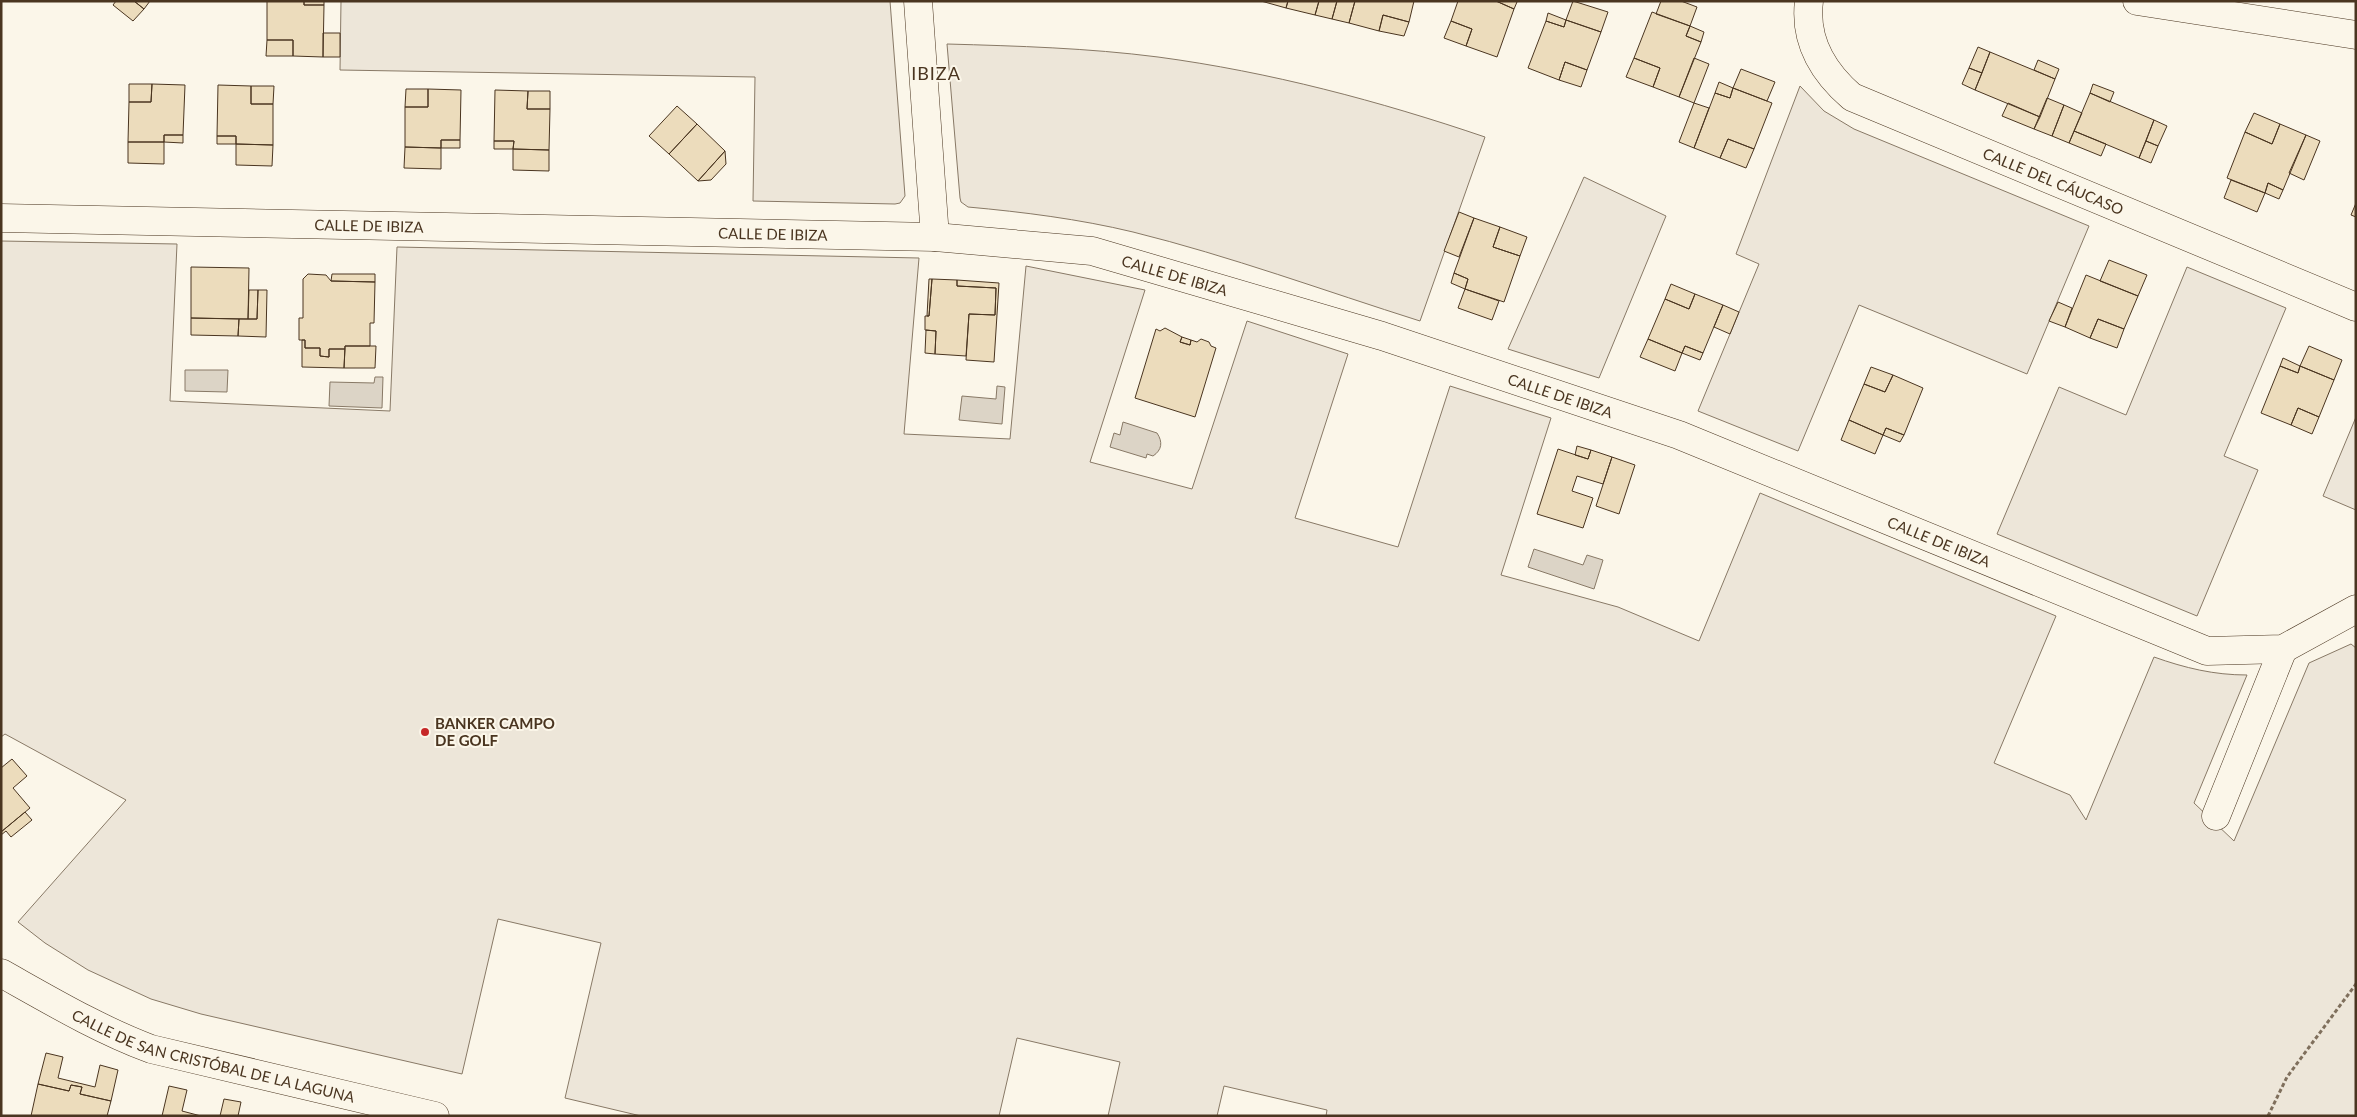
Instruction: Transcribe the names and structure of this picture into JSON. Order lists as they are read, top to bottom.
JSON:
{
  "streets": {
    "street": ["CALLE DEL CÁUCASO", "CALLE DE IBIZA", "CALLE DE SAN CRISTÓBAL DE LA LAGUNA"]
  },
  "districts": ["IBIZA"],
  "places": ["BANKER CAMPO DE GOLF"]
}
